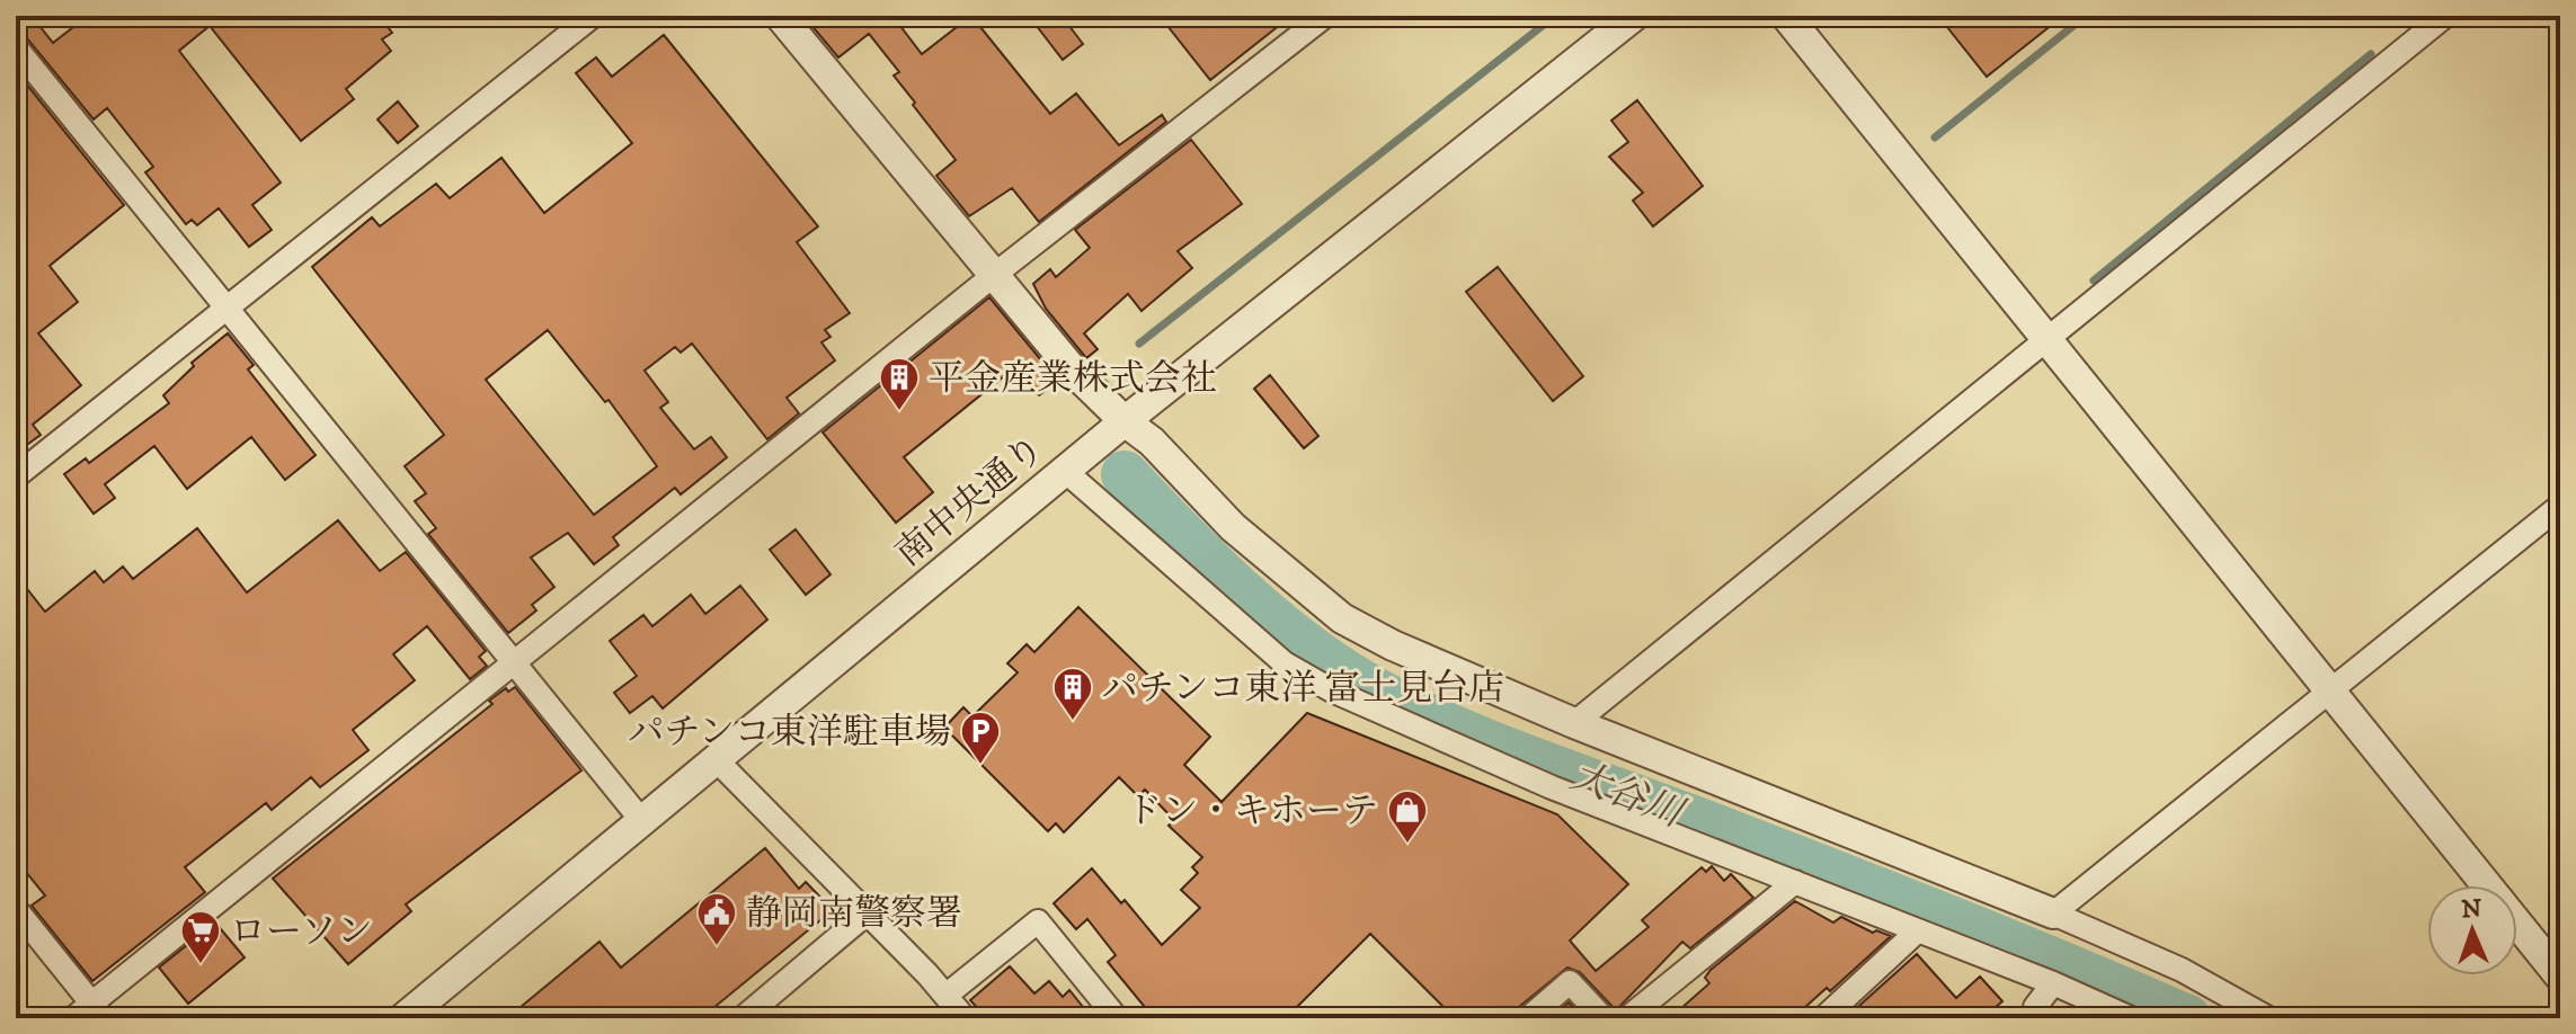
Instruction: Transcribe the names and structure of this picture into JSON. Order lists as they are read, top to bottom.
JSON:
{
  "streets": {
    "street": ["南中央通り"]
  },
  "water": ["大谷川"],
  "places": {
    "building": ["平金産業株式会社", "パチンコ東洋 富士見台店"],
    "parking": ["パチンコ東洋駐車場"],
    "shop": ["ドン・キホーテ"],
    "public building": ["静岡南警察署"],
    "supermarket": ["ローソン"]
  },
  "north": "top"
}
